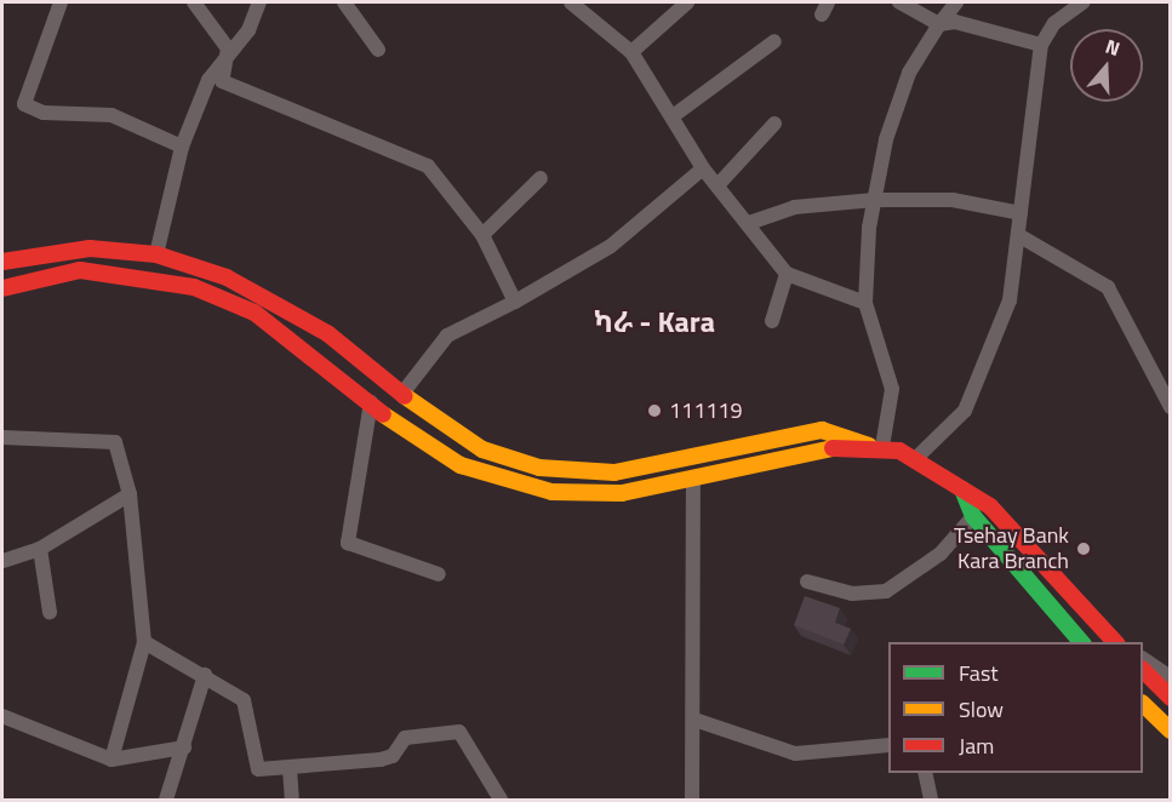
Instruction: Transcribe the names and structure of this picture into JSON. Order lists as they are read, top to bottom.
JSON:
{
  "districts": ["ካራ - Kara"],
  "places": ["111119", "Tsehay Bank Kara Branch"],
  "legend": ["Fast", "Slow", "Jam"],
  "north": "top"
}
